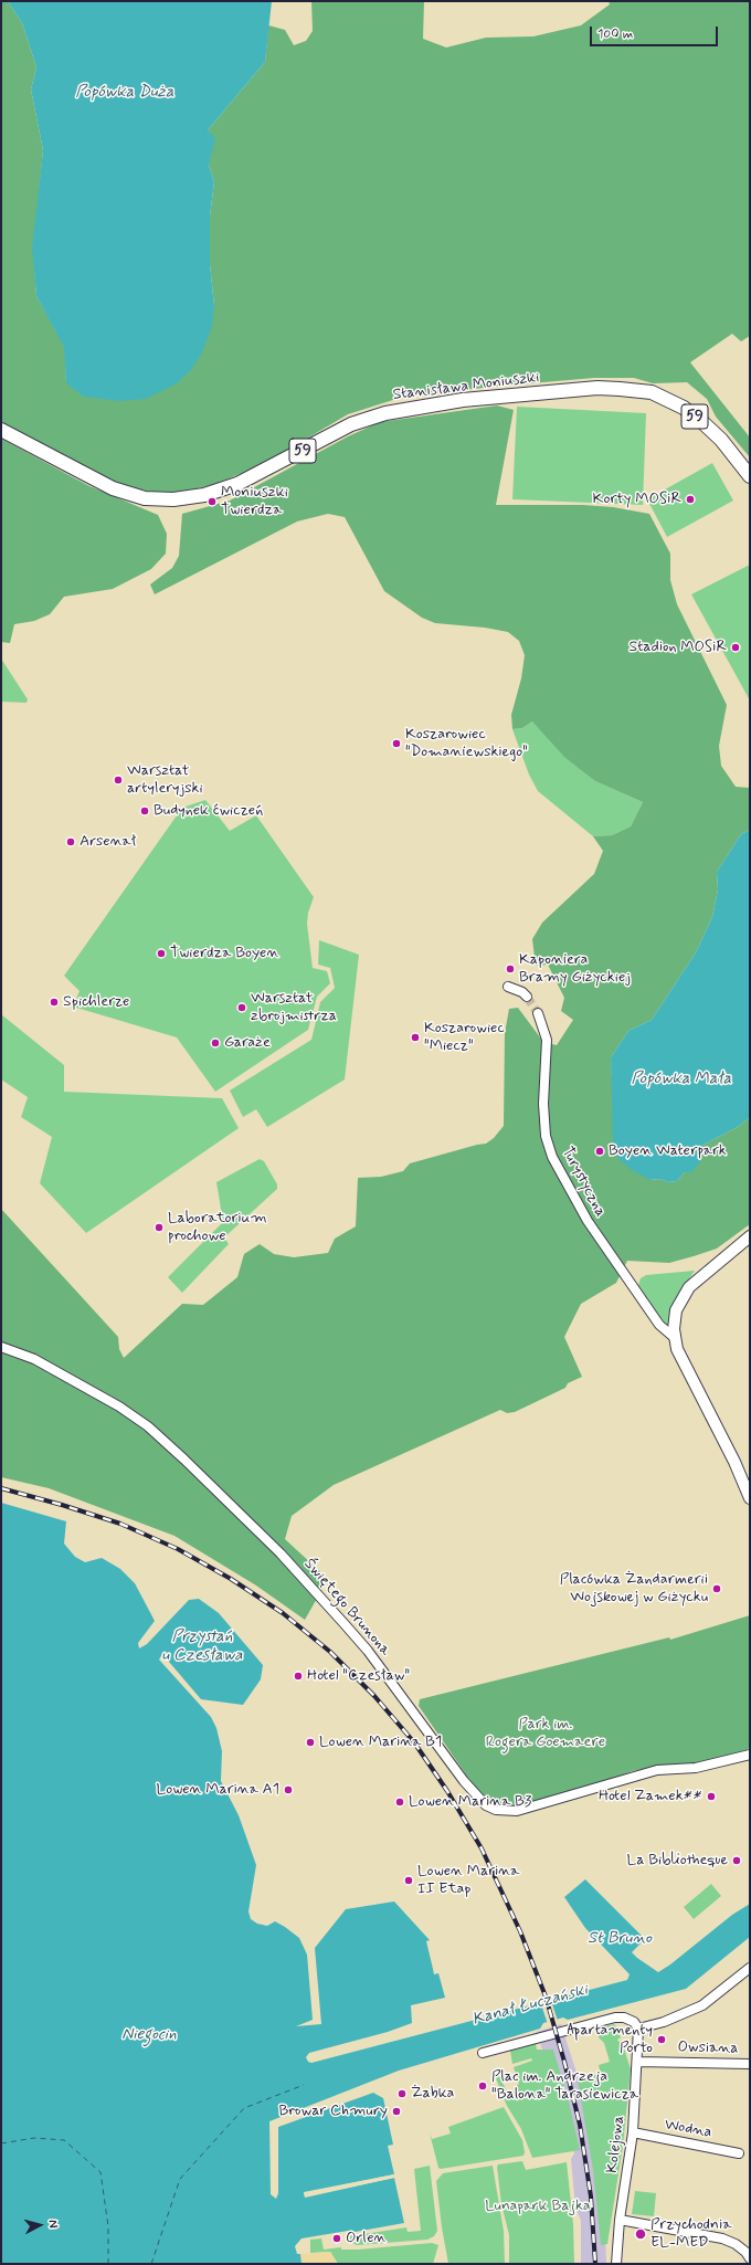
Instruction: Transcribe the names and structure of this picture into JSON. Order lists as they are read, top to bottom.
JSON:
{
  "streets": {
    "main road": ["Stanisława Moniuszki", "59"],
    "street": [
      "Turystyczna",
      "Świętego Brunona",
      "Owsiana",
      "Wodna",
      "Kolejowa"
    ]
  },
  "crossings": [
    ["Owsiana", "Kolejowa"],
    ["Wodna", "Kolejowa"]
  ],
  "water": [
    "Popówka Duża",
    "Popówka Mała",
    "Przystań u Czesława",
    "St Bruno",
    "Kanał Łuczański",
    "Niegocin"
  ],
  "parks": ["Park im. Rogera Goemaere", "Lunapark Bajka"],
  "places": [
    "Korty MOSiR",
    "Moniuszki Twierdza",
    "Stadion MOSiR",
    "Koszarowiec \"Domaniewskiego\"",
    "Warsztat artyleryjski",
    "Budynek ćwiczeń",
    "Arsenał",
    "Twierdza Boyen",
    "Kaponiera Bramy Giżyckiej",
    "Spichlerze",
    "Warsztat zbrojmistrza",
    "Koszarowiec \"Miecz\"",
    "Garaże",
    "Boyen Waterpark",
    "Laboratorium prochowe",
    "Placówka Żandarmerii Wojskowej w Giżycku",
    "Hotel \"Czesław\"",
    "Lowen Marina B1",
    "Lowen Marina A1",
    "Hotel Zamek**",
    "Lowen Marina B3",
    "La Bibliotheque",
    "Lowen Marina II Etap",
    "Apartamenty Porto",
    "Plac im. Andrzeja \"Balona\" Tarasiewicza",
    "Żabka",
    "Browar Chmury",
    "Przychodnia EL-MED",
    "Orlen"
  ],
  "scale_bar": "100 m",
  "north": "right"
}
